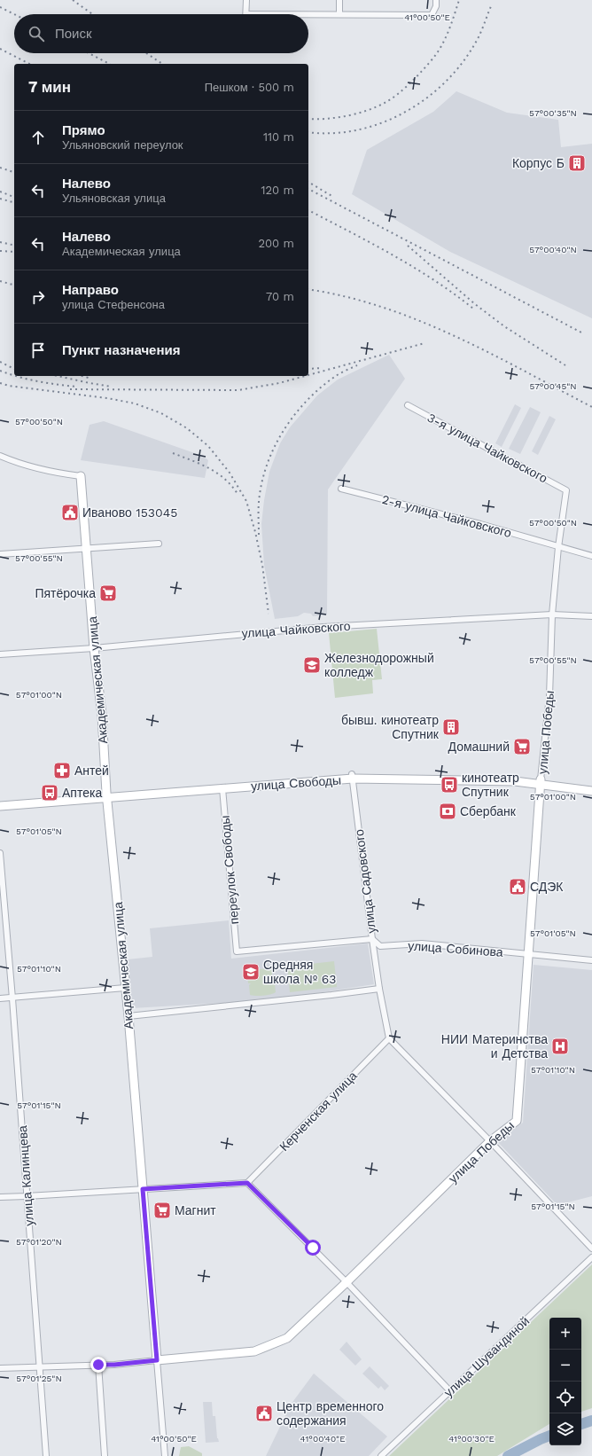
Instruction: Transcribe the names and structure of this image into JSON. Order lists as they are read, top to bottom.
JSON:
{
  "streets": {
    "street": [
      "3-я улица Чайковского",
      "2-я улица Чайковского",
      "улица Чайковского",
      "Академическая улица",
      "улица Победы",
      "улица Свободы",
      "переулок Свободы",
      "улица Садовского",
      "улица Собинова",
      "Керченская улица",
      "улица Калинцева",
      "улица Шувандиной"
    ]
  },
  "crossings": [
    ["3-я улица Чайковского", "улица Победы"],
    ["2-я улица Чайковского", "улица Победы"],
    ["улица Чайковского", "Академическая улица"],
    ["улица Чайковского", "улица Победы"],
    ["Академическая улица", "улица Победы"],
    ["Академическая улица", "улица Свободы"],
    ["улица Победы", "улица Свободы"],
    ["улица Победы", "улица Собинова"],
    ["улица Свободы", "переулок Свободы"],
    ["улица Свободы", "улица Садовского"],
    ["переулок Свободы", "улица Собинова"],
    ["улица Садовского", "улица Собинова"],
    ["улица Садовского", "Керченская улица"]
  ],
  "places": {
    "building": ["Корпус Б", "бывш. кинотеатр Спутник"],
    "public building": ["Иваново 153045", "СДЭК", "Центр временного содержания"],
    "supermarket": ["Пятёрочка", "Домашний", "Магнит"],
    "school or university": ["Железнодорожный колледж", "Средняя школа № 63"],
    "pharmacy": ["Антей"],
    "bus stop": ["кинотеатр Спутник", "Аптека"],
    "bank": ["Сбербанк"],
    "hospital": ["НИИ Материнства и Детства"]
  },
  "page": {
    "search": "Поиск",
    "heading": ["7 мин", "Пешком · 500 m"],
    "list": [
      ["Прямо", "Ульяновский переулок", "110 m"],
      ["Налево", "Ульяновская улица", "120 m"],
      ["Налево", "Академическая улица", "200 m"],
      ["Направо", "улица Стефенсона", "70 m"],
      "Пункт назначения"
    ],
    "map_buttons": ["+", "−"]
  },
  "coordinates": [
    "41°00'50\"E",
    "57°00'35\"N",
    "57°00'40\"N",
    "57°00'45\"N",
    "57°00'50\"N",
    "57°00'55\"N",
    "57°01'00\"N",
    "57°01'05\"N",
    "57°01'10\"N",
    "57°01'15\"N",
    "57°01'20\"N",
    "57°01'25\"N",
    "41°00'40\"E",
    "41°00'30\"E"
  ]
}
